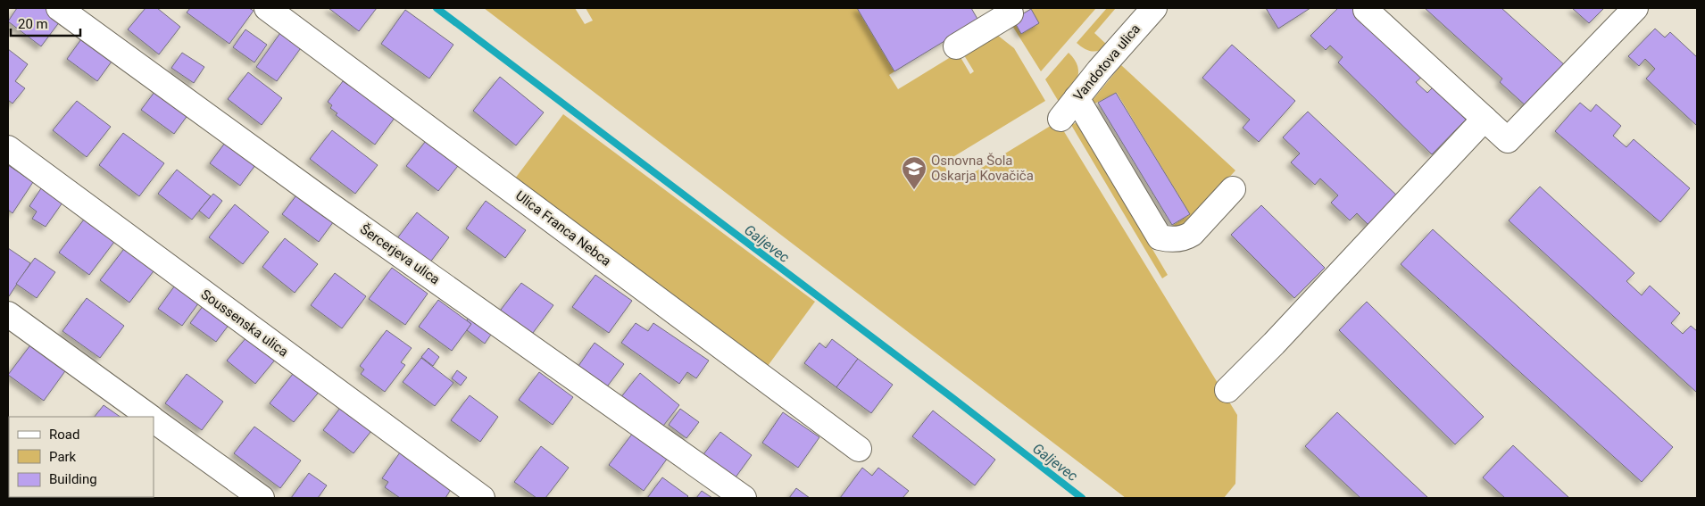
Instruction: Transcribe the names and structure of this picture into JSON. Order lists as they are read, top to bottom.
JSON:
{
  "streets": {
    "street": [
      "Vandotova ulica",
      "Ulica Franca Nebca",
      "Šercerjeva ulica",
      "Soussenska ulica"
    ]
  },
  "water": ["Galjevec"],
  "places": {
    "school or university": ["Osnovna Šola Oskarja Kovačiča"]
  },
  "legend": ["Road", "Park", "Building"],
  "scale_bar": "20 m"
}
